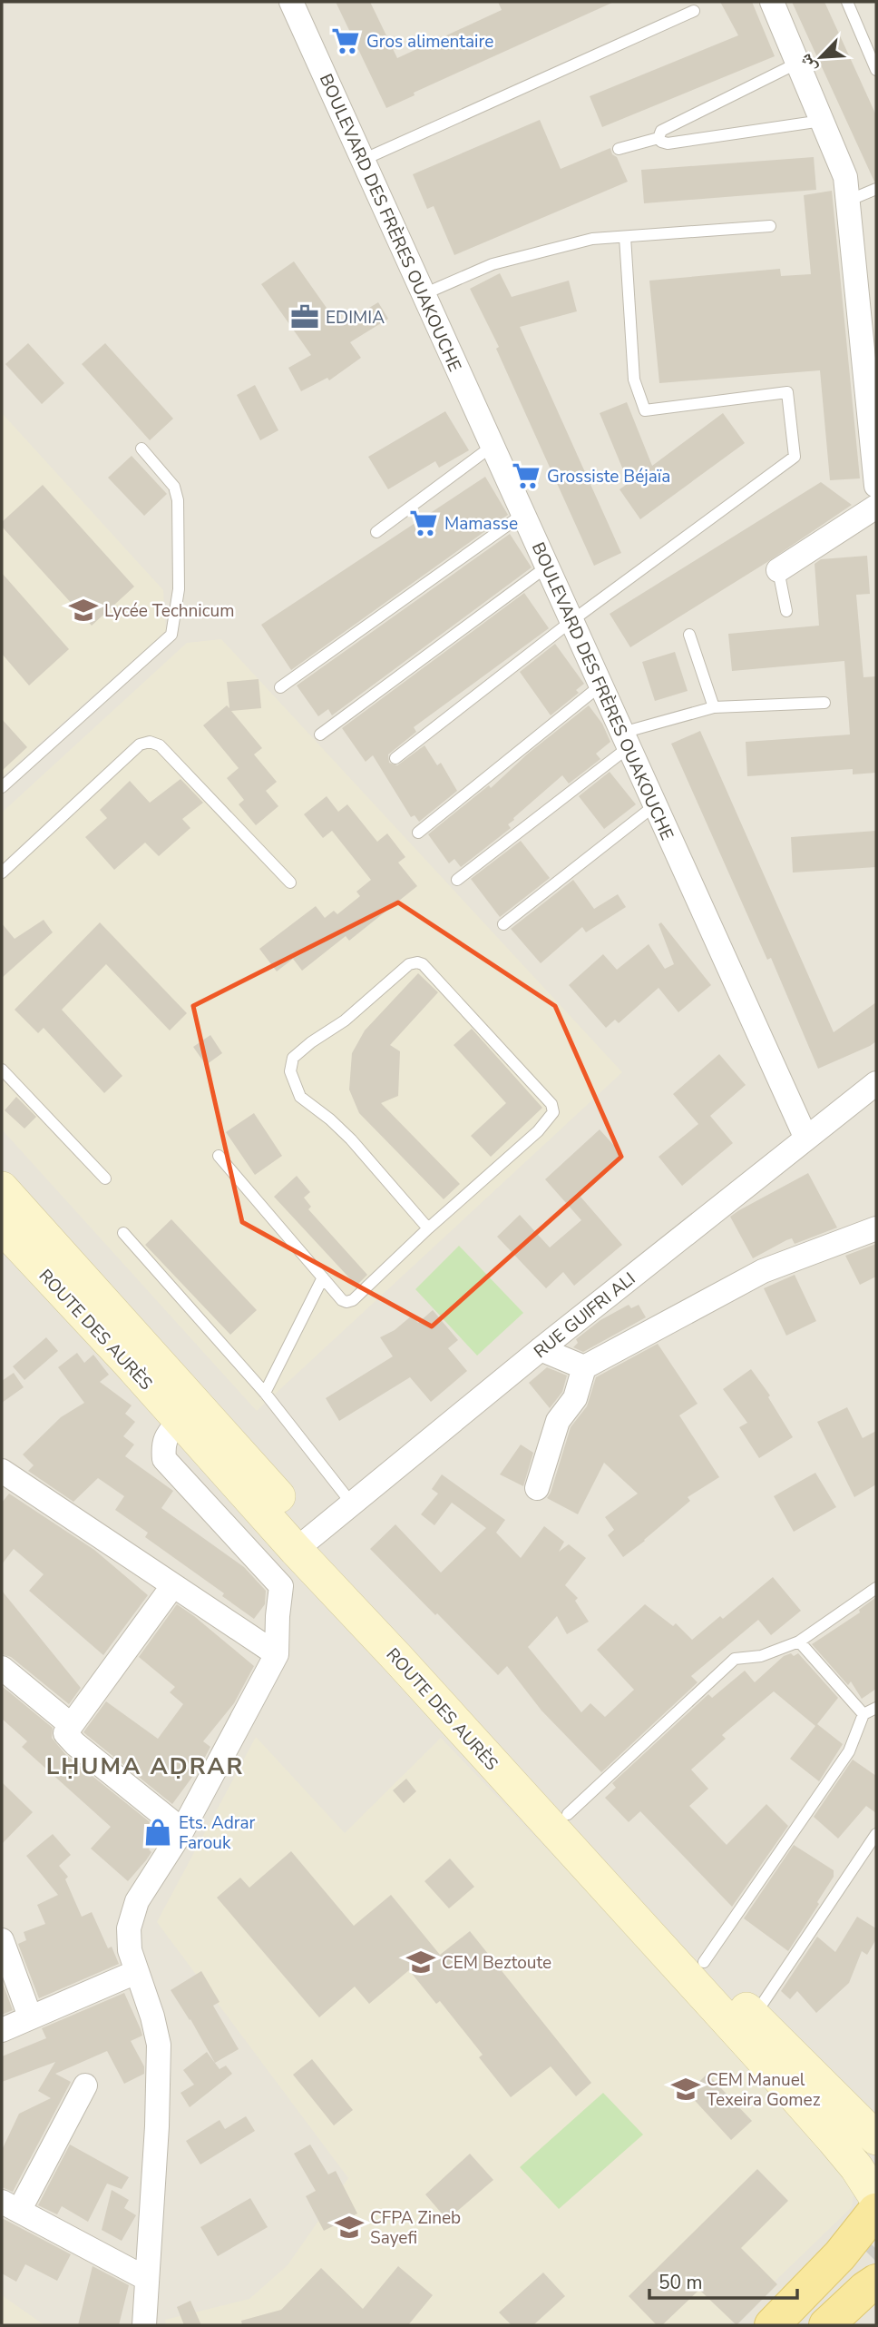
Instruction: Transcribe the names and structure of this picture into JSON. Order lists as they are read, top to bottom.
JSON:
{
  "streets": {
    "street": ["BOULEVARD DES FRÈRES OUAKOUCHE", "RUE GUIFRI ALI", "ROUTE DES AURÈS"]
  },
  "crossings": [
    ["BOULEVARD DES FRÈRES OUAKOUCHE", "RUE GUIFRI ALI"],
    ["RUE GUIFRI ALI", "ROUTE DES AURÈS"]
  ],
  "districts": ["LḤUMA AḌRAR"],
  "places": {
    "supermarket": ["Gros alimentaire", "Grossiste Béjaïa", "Mamasse"],
    "office": ["EDIMIA"],
    "school or university": [
      "Lycée Technicum",
      "CEM Beztoute",
      "CEM Manuel Texeira Gomez",
      "CFPA Zineb Sayefi"
    ],
    "shop": ["Ets. Adrar Farouk"]
  },
  "scale_bar": "50 m",
  "north": "bottom left"
}
